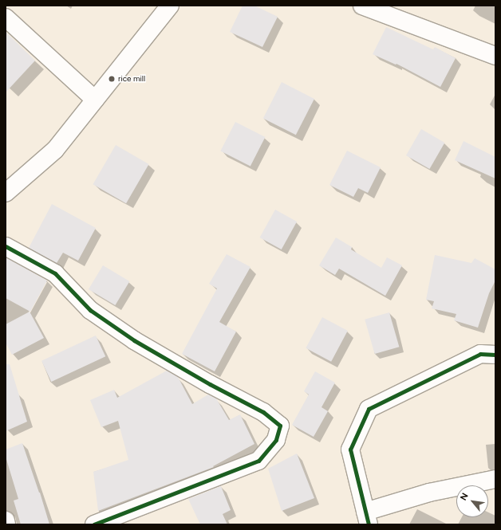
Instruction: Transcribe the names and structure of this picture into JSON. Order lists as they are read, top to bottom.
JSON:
{
  "places": ["rice mill"],
  "north": "top left"
}
